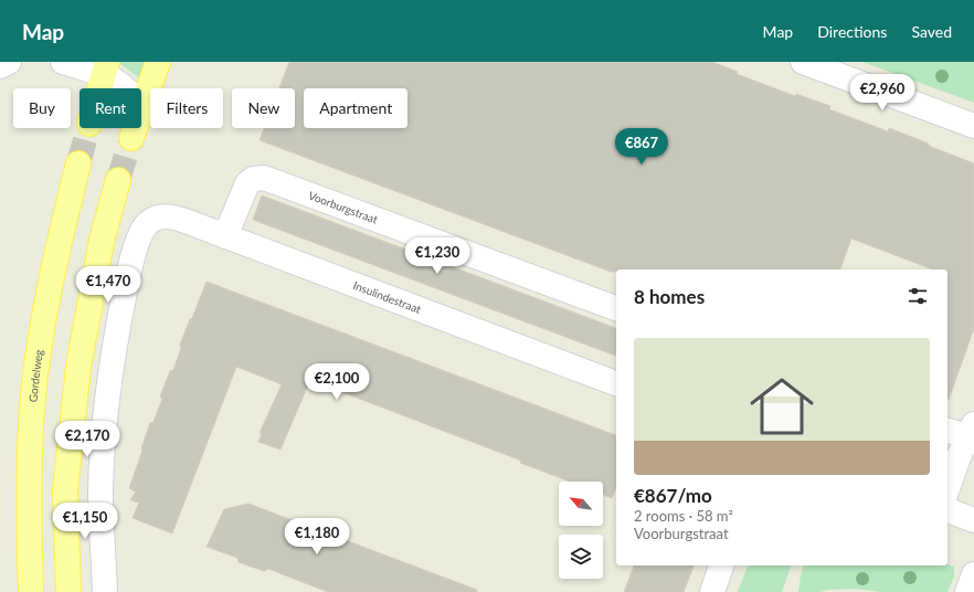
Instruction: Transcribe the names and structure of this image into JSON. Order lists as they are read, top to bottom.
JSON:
{
  "streets": {
    "main road": ["Gordelweg"],
    "street": ["Voorburgstraat", "Insulindestraat"]
  },
  "crossings": [
    ["Voorburgstraat", "Insulindestraat"]
  ],
  "north": "top left",
  "page": {
    "header": "Map",
    "nav": ["Map", "Directions", "Saved"],
    "price": [
      "€2,960",
      "€867",
      "€1,230",
      "€1,470",
      "€2,100",
      "€2,170",
      "€1,150",
      "€1,180"
    ],
    "chip": [
      "Buy",
      "Rent",
      "Filters",
      "New",
      "Apartment"
    ],
    "heading": "8 homes",
    "list": [
      {
        "name": "€867/mo",
        "note": "2 rooms · 58 m² · Voorburgstraat"
      }
    ]
  }
}
